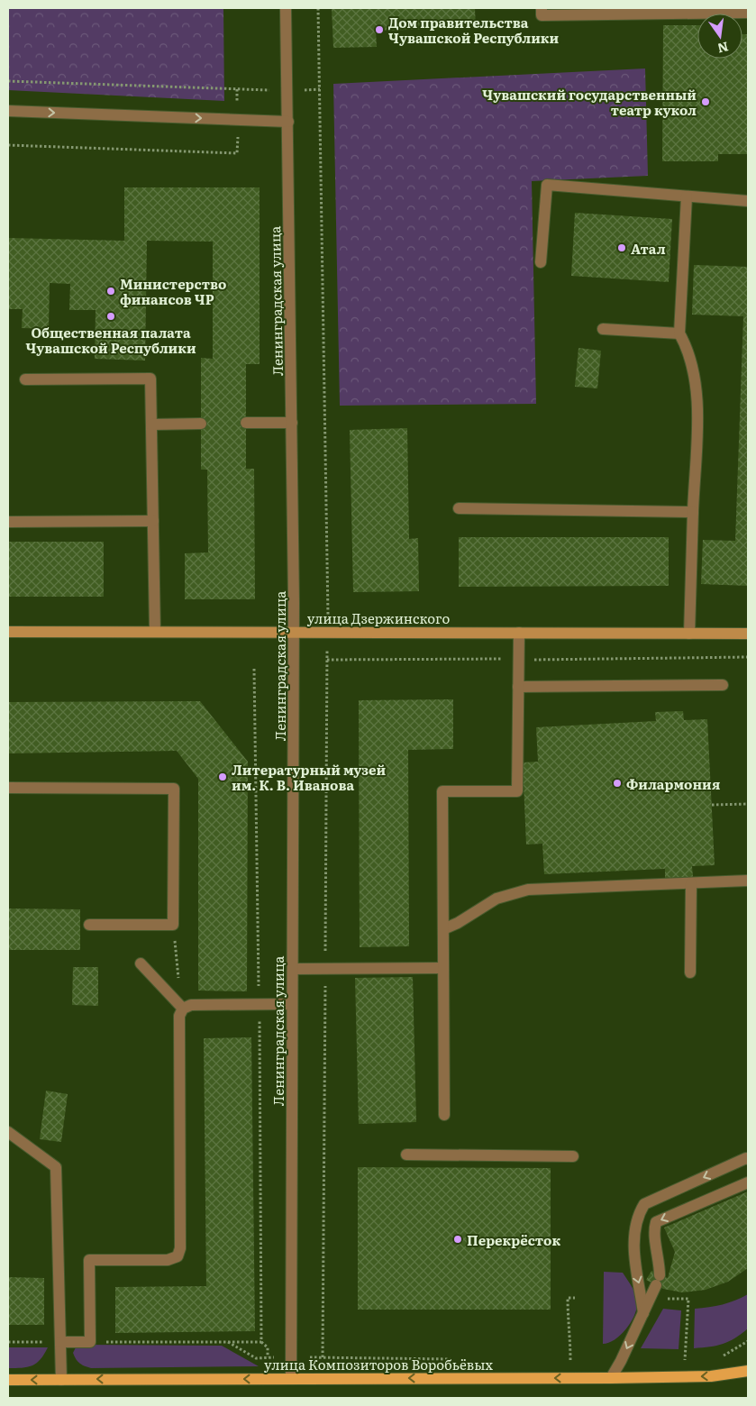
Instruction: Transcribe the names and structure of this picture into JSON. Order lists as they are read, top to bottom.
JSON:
{
  "streets": {
    "main road": ["улица Композиторов Воробьёвых"],
    "street": ["Ленинградская улица", "улица Дзержинского"]
  },
  "crossings": [
    ["Ленинградская улица", "улица Дзержинского"],
    ["Ленинградская улица", "улица Композиторов Воробьёвых"]
  ],
  "one_way": ["улица Композиторов Воробьёвых"],
  "places": [
    "Дом правительства Чувашской Республики",
    "Чувашский государственный театр кукол",
    "Атал",
    "Министерство финансов ЧР",
    "Общественная палата Чувашской Республики",
    "Литературный музей им. К. В. Иванова",
    "Филармония",
    "Перекрёсток"
  ],
  "north": "bottom"
}
